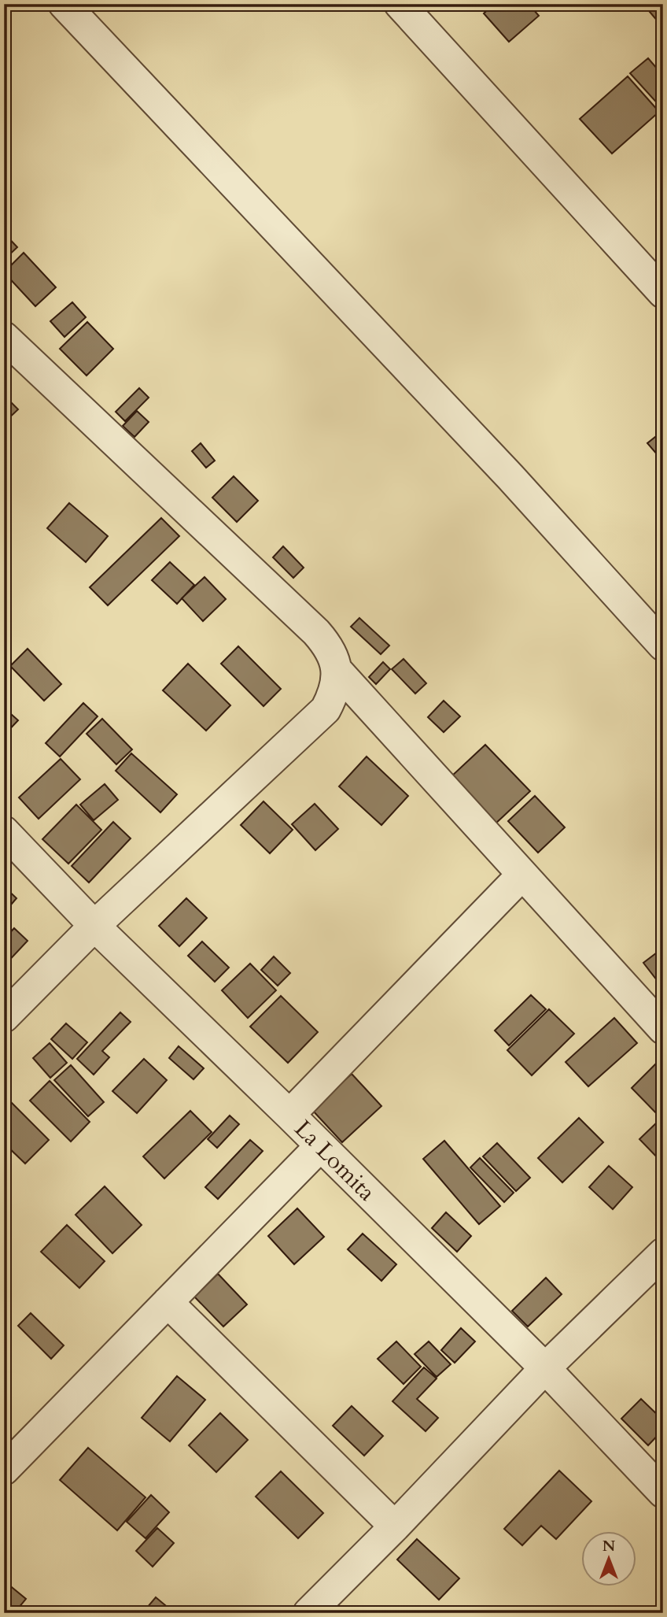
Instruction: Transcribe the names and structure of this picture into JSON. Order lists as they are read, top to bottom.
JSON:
{
  "streets": {
    "street": ["La Lomita"]
  },
  "north": "top"
}
